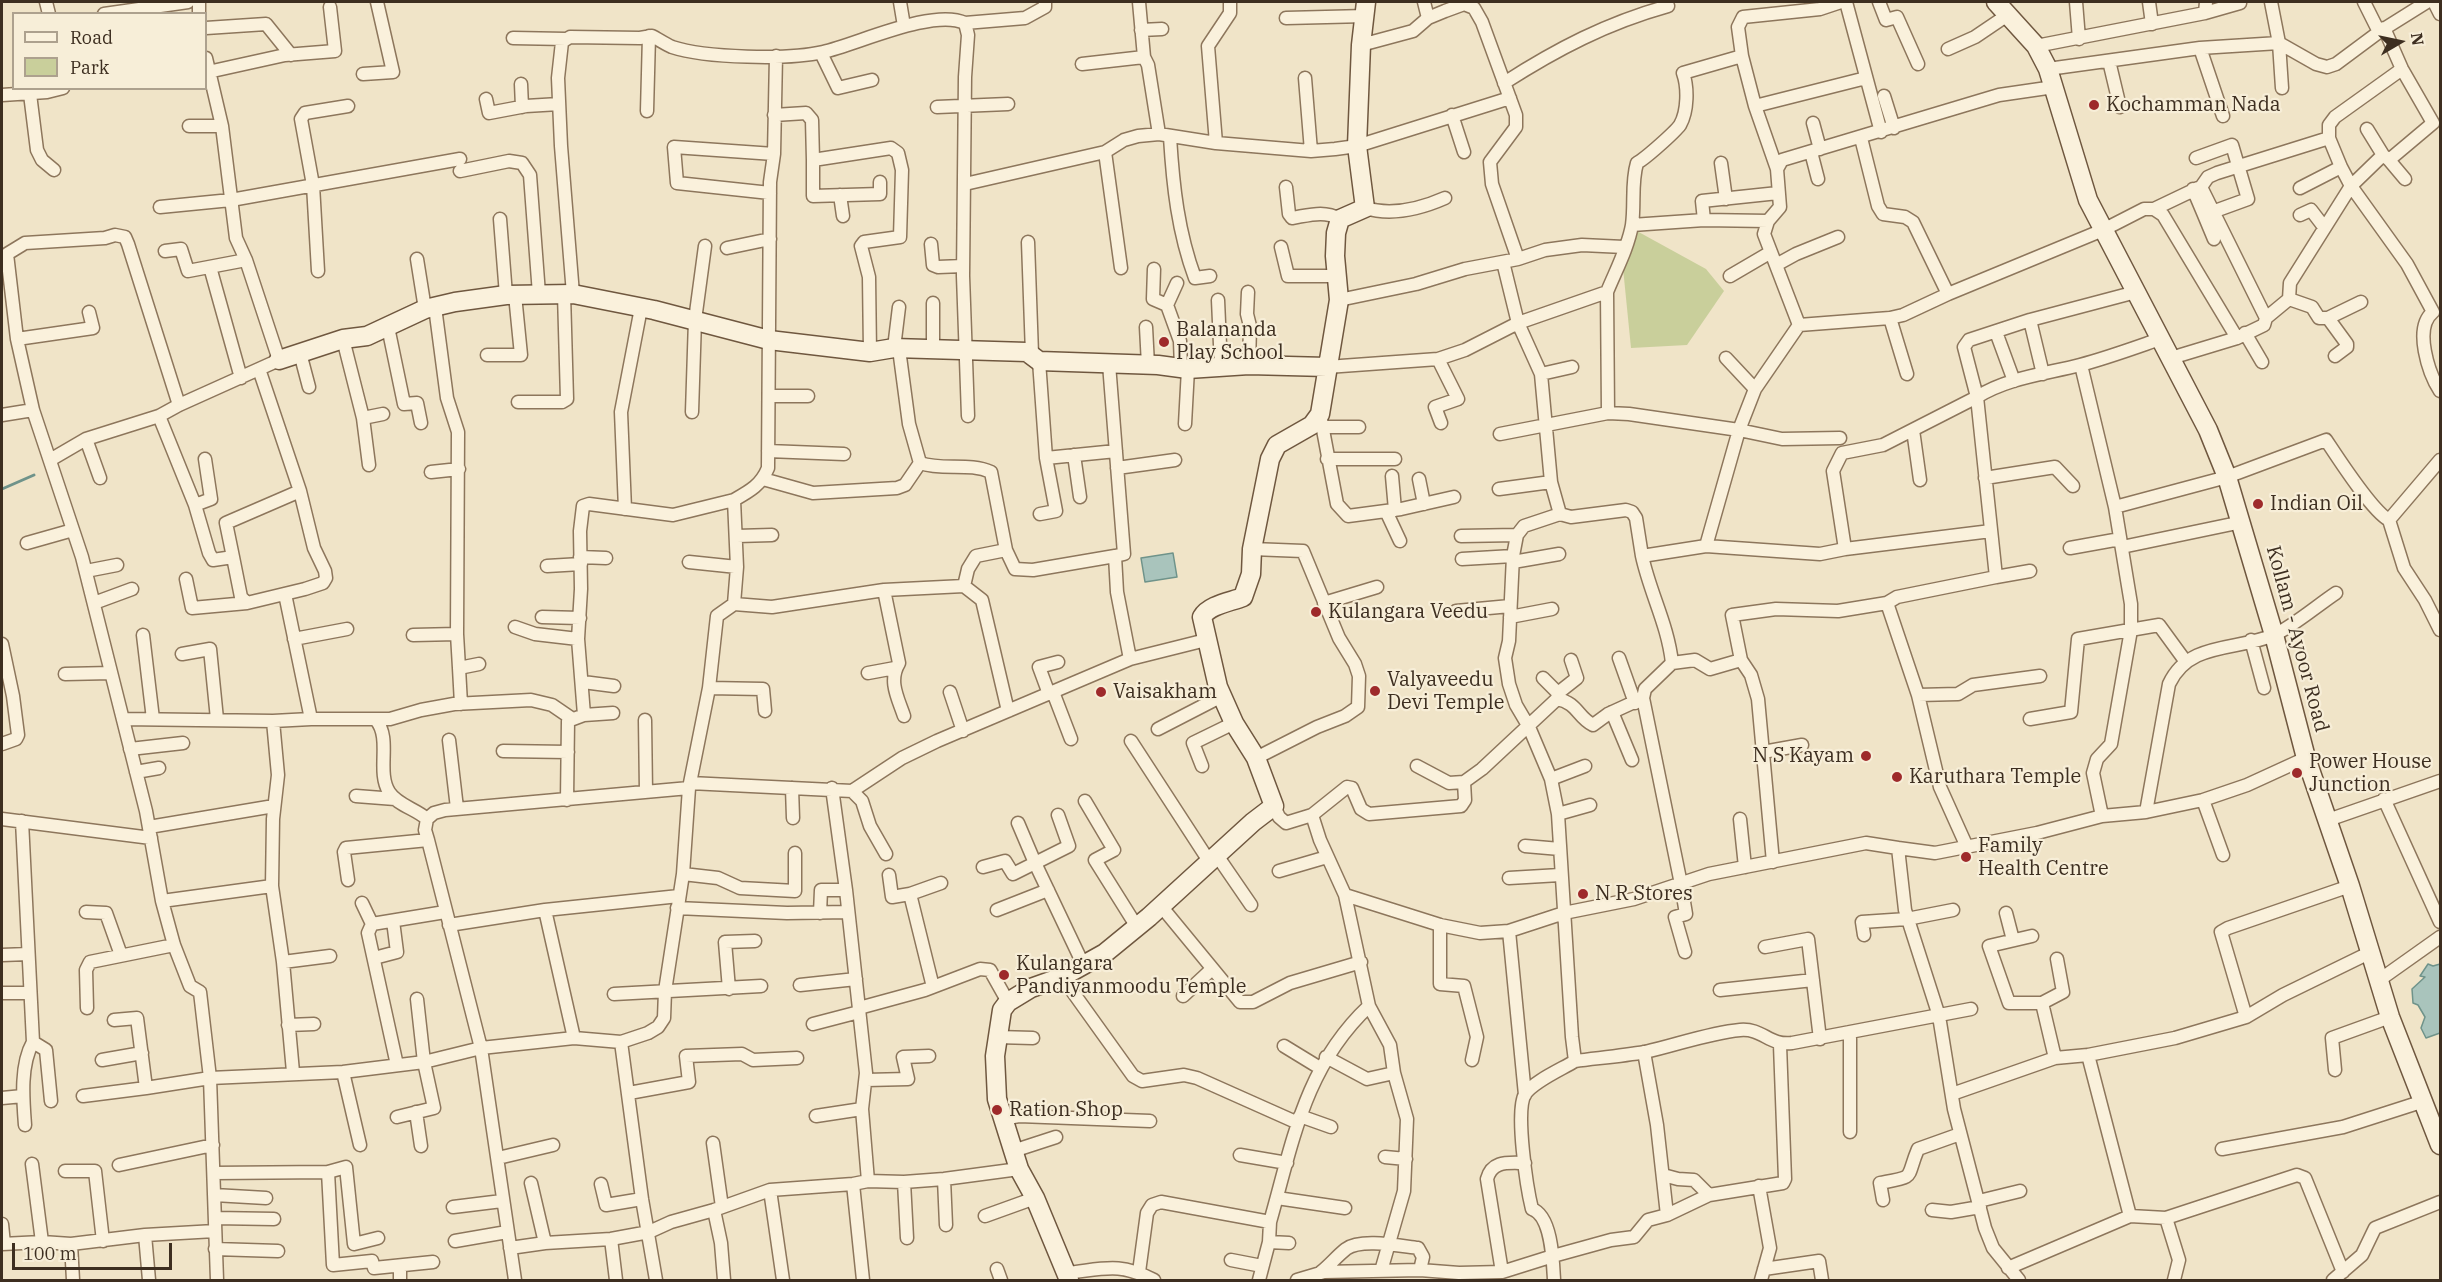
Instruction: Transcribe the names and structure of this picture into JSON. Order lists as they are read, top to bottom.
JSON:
{
  "streets": {
    "street": ["Kollam - Ayoor Road"]
  },
  "places": [
    "Kochamman Nada",
    "Balananda Play School",
    "Indian Oil",
    "Kulangara Veedu",
    "Valyaveedu Devi Temple",
    "Vaisakham",
    "N S Kayam",
    "Power House Junction",
    "Karuthara Temple",
    "Family Health Centre",
    "N R Stores",
    "Kulangara Pandiyanmoodu Temple",
    "Ration Shop"
  ],
  "legend": ["Road", "Park"],
  "scale_bar": "100 m",
  "north": "right"
}
